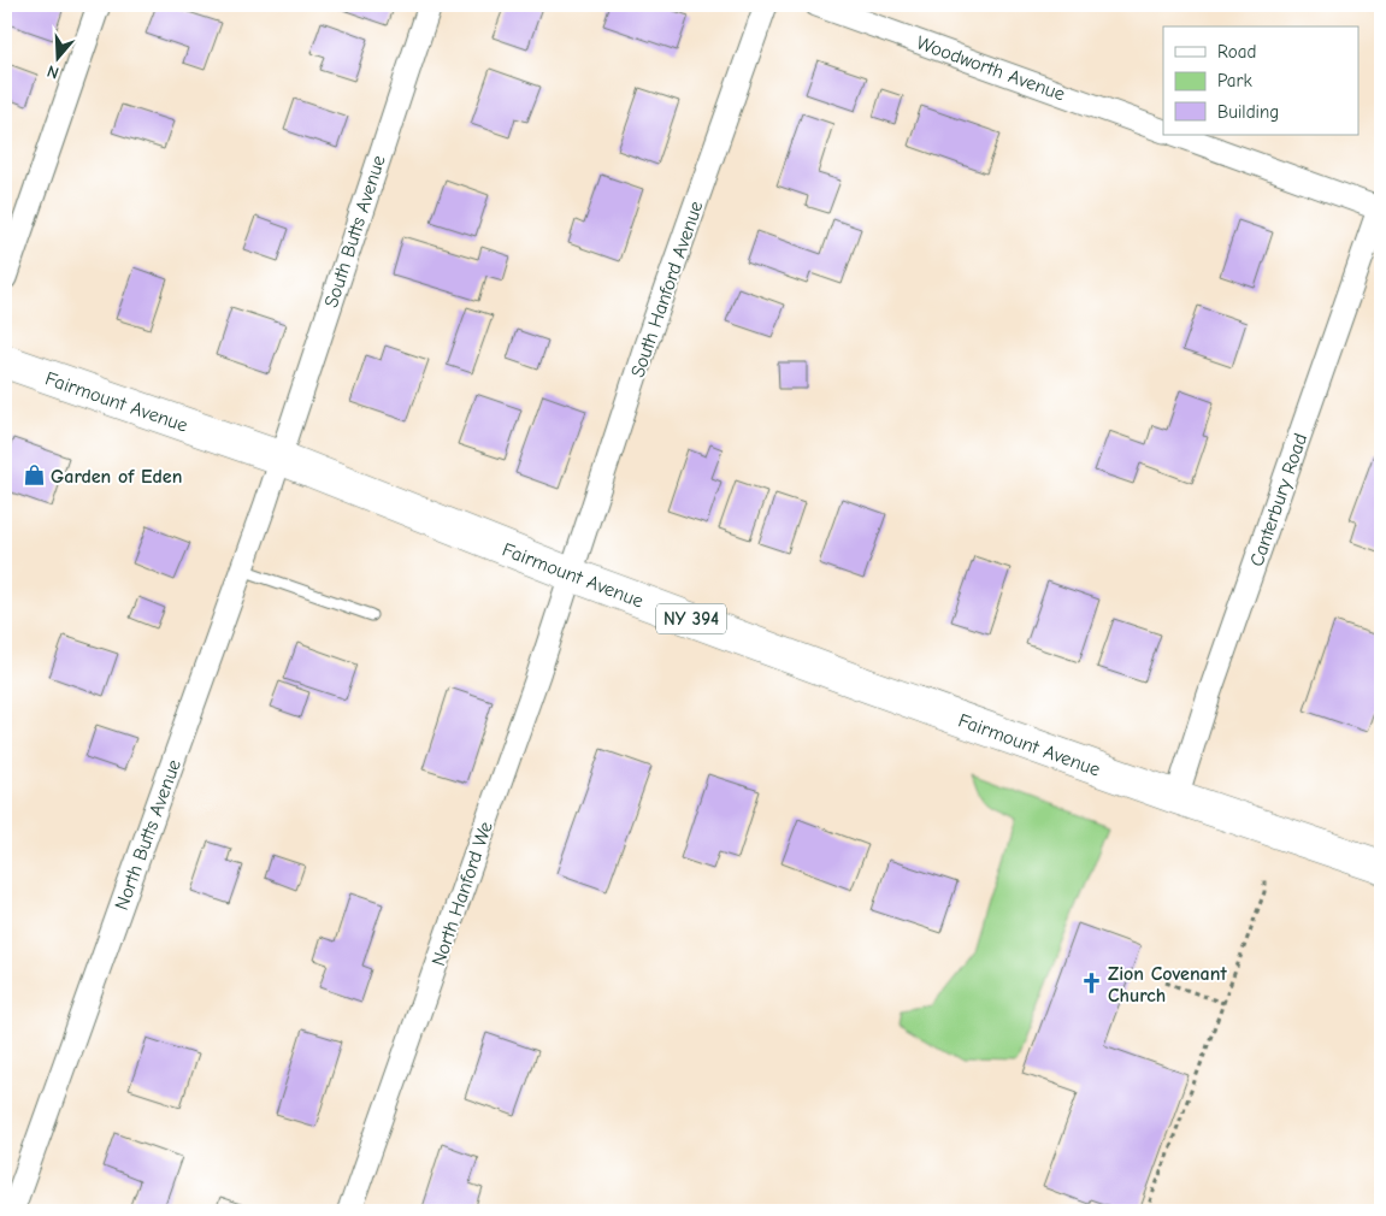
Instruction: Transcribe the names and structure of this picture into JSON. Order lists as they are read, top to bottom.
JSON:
{
  "streets": {
    "main road": ["Fairmount Avenue", "NY 394"],
    "street": [
      "Woodworth Avenue",
      "South Butts Avenue",
      "South Hanford Avenue",
      "Canterbury Road",
      "North Butts Avenue",
      "North Hanford We"
    ]
  },
  "crossings": [
    ["South Butts Avenue", "Fairmount Avenue"],
    ["South Butts Avenue", "North Butts Avenue"],
    ["South Hanford Avenue", "Fairmount Avenue"],
    ["South Hanford Avenue", "North Hanford We"],
    ["Fairmount Avenue", "Canterbury Road"],
    ["Fairmount Avenue", "North Butts Avenue"],
    ["Fairmount Avenue", "North Hanford We"]
  ],
  "places": {
    "shop": ["Garden of Eden"],
    "church": ["Zion Covenant Church"]
  },
  "legend": ["Road", "Park", "Building"],
  "north": "bottom"
}
